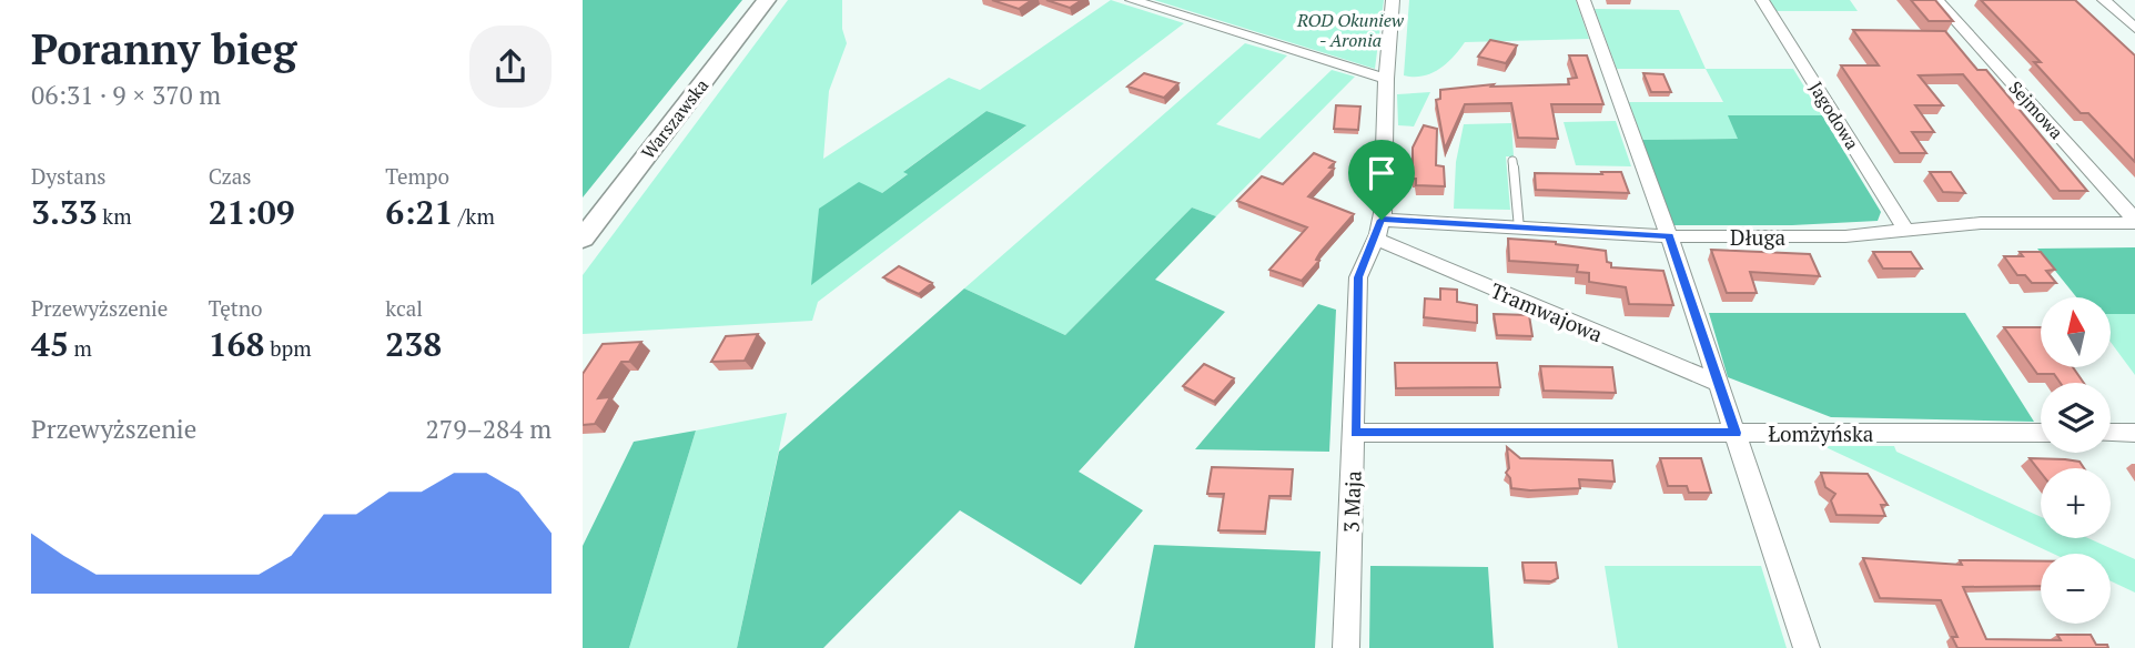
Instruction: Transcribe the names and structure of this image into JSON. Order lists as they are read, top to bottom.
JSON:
{
  "streets": {
    "main road": ["Warszawska"],
    "street": [
      "Sejmowa",
      "Jagodowa",
      "Długa",
      "Tramwajowa",
      "Łomżyńska",
      "3 Maja"
    ]
  },
  "crossings": [
    ["Sejmowa", "Długa"],
    ["Jagodowa", "Długa"],
    ["Długa", "Tramwajowa"],
    ["Długa", "3 Maja"],
    ["Tramwajowa", "3 Maja"],
    ["Łomżyńska", "3 Maja"]
  ],
  "parks": ["ROD Okuniew - Aronia"],
  "north": "top",
  "page": {
    "heading": ["Poranny bieg", "06:31 · 9 × 370 m"],
    "stats": [
      ["Dystans", "3.33 km"],
      ["Czas", "21:09"],
      ["Tempo", "6:21 /km"],
      ["Przewyższenie", "45 m"],
      ["Tętno", "168 bpm"],
      ["kcal", "238"]
    ],
    "map_buttons": ["+", "−"],
    "chart": ["Przewyższenie", "279–284 m"]
  }
}
